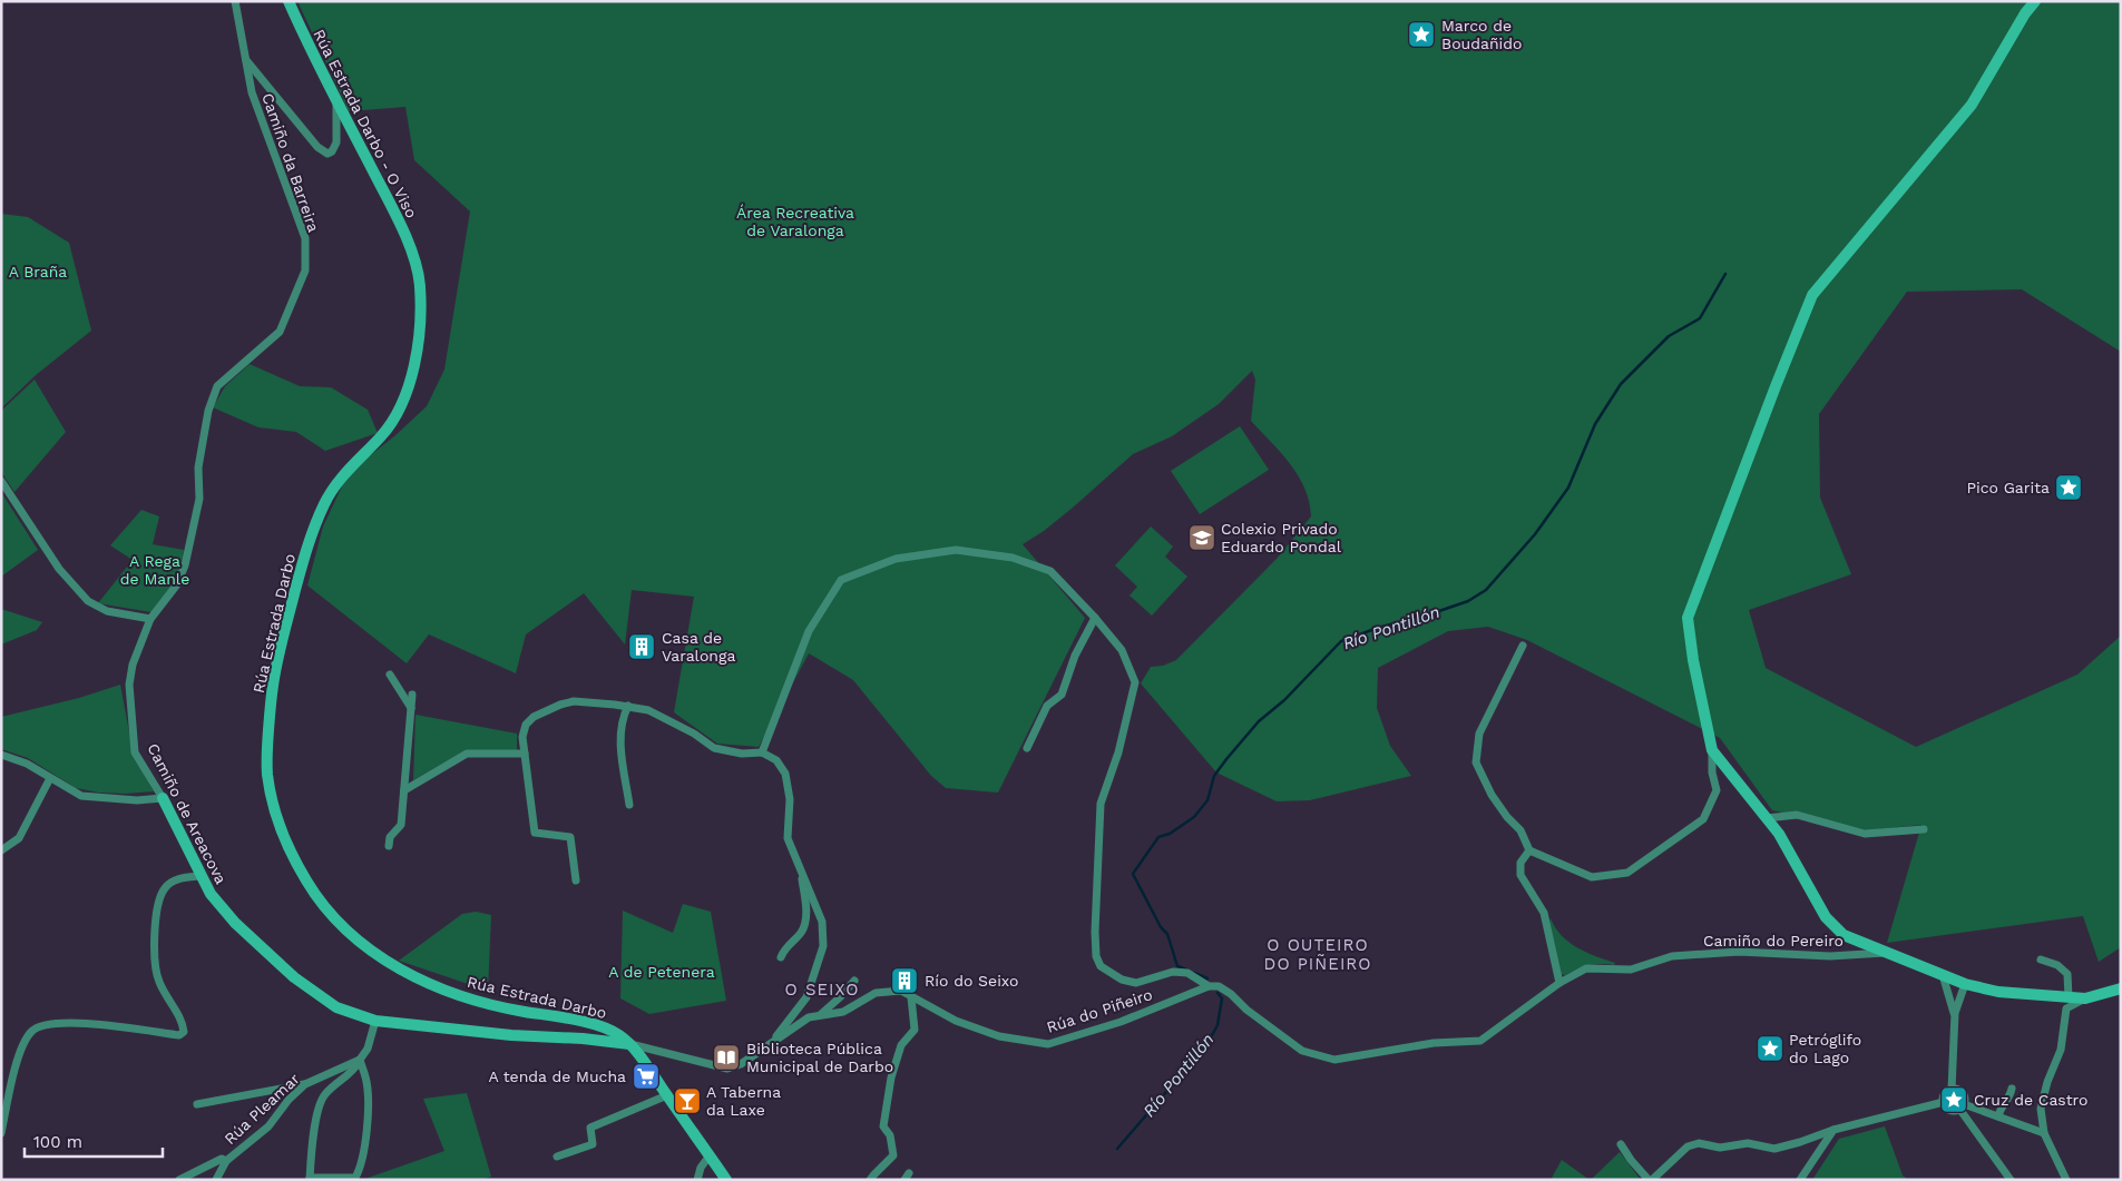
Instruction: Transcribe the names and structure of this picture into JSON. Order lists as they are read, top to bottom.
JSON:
{
  "streets": {
    "street": [
      "Rúa Estrada Darbo - O Viso",
      "Camiño da Barreira",
      "Rúa Estrada Darbo",
      "Camiño de Areacova",
      "Camiño do Pereiro",
      "Rúa do Piñeiro",
      "Rúa Pleamar"
    ]
  },
  "crossings": [
    ["Rúa Estrada Darbo - O Viso", "Rúa Estrada Darbo"],
    ["Camiño da Barreira", "Camiño de Areacova"],
    ["Rúa Estrada Darbo", "Camiño de Areacova"],
    ["Rúa Estrada Darbo", "Rúa do Piñeiro"],
    ["Camiño de Areacova", "Rúa do Piñeiro"],
    ["Camiño do Pereiro", "Rúa do Piñeiro"]
  ],
  "districts": ["O OUTEIRO DO PIÑEIRO", "O SEIXO"],
  "water": ["Río Pontillón"],
  "parks": [
    "Área Recreativa de Varalonga",
    "A Braña",
    "A Rega de Manle",
    "A de Petenera"
  ],
  "places": {
    "place": [
      "Marco de Boudañido",
      "Pico Garita",
      "Petróglifo do Lago",
      "Cruz de Castro"
    ],
    "school or university": ["Colexio Privado Eduardo Pondal"],
    "building": ["Casa de Varalonga", "Río do Seixo"],
    "library": ["Biblioteca Pública Municipal de Darbo"],
    "supermarket": ["A tenda de Mucha"],
    "bar": ["A Taberna da Laxe"]
  },
  "scale_bar": "100 m"
}
